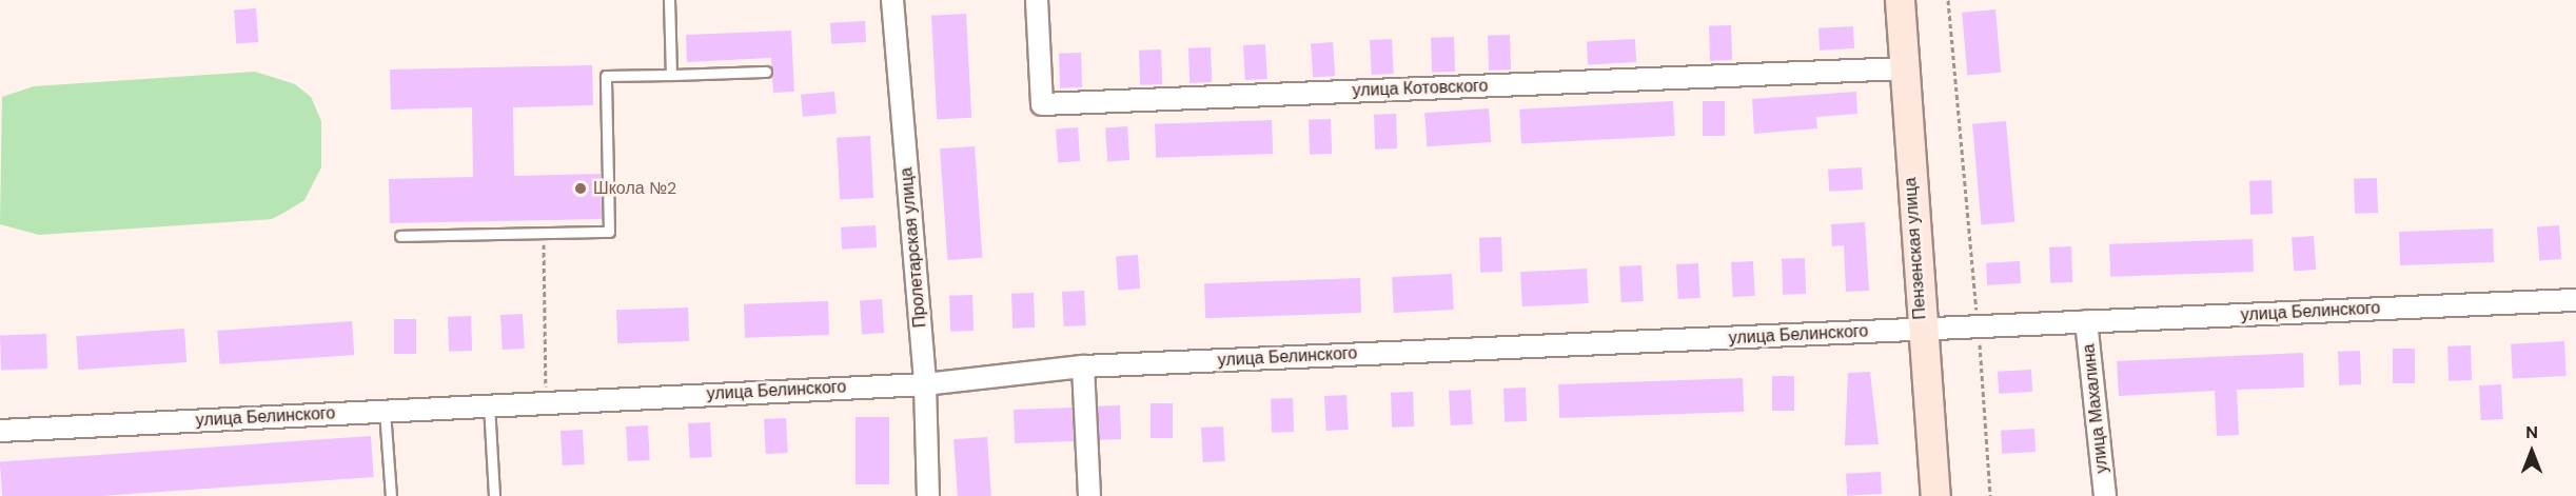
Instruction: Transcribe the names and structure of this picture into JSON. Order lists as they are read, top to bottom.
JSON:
{
  "streets": {
    "street": [
      "улица Котовского",
      "Пролетарская улица",
      "Пензенская улица",
      "улица Белинского",
      "улица Махалина"
    ]
  },
  "crossings": [
    ["улица Котовского", "Пензенская улица"],
    ["Пролетарская улица", "улица Белинского"],
    ["Пензенская улица", "улица Белинского"],
    ["улица Белинского", "улица Махалина"]
  ],
  "places": ["Школа №2"],
  "north": "top"
}
